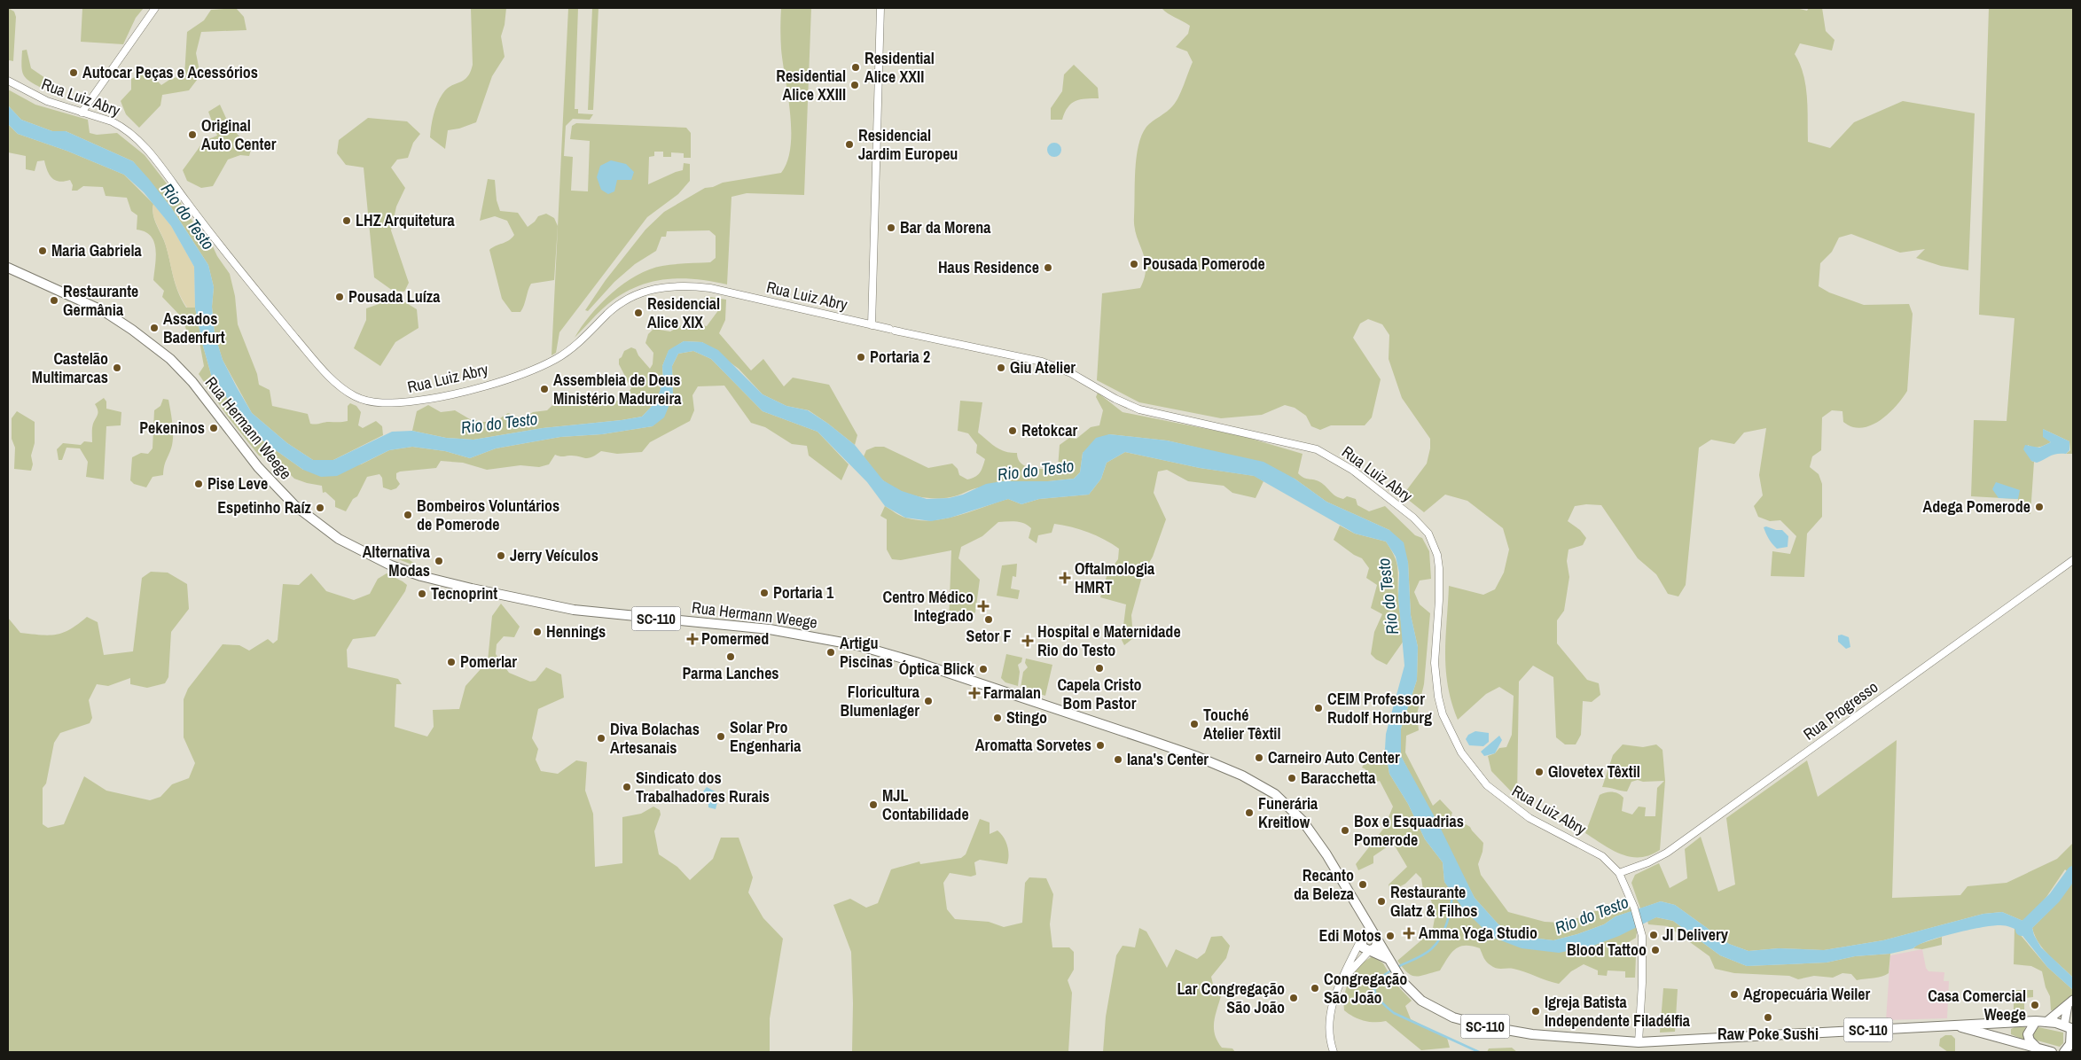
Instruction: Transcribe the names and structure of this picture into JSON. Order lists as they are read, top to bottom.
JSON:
{
  "streets": {
    "main road": ["Rua Hermann Weege", "SC-110"],
    "street": ["Rua Luiz Abry", "Rua Progresso"]
  },
  "crossings": [
    ["Rua Luiz Abry", "Rua Progresso"],
    ["Rua Hermann Weege", "SC-110"]
  ],
  "water": ["Rio do Testo"],
  "places": {
    "other": [
      "Residential Alice XXII",
      "Autocar Peças e Acessórios",
      "Residential Alice XXIII",
      "Original Auto Center",
      "Residencial Jardim Europeu",
      "LHZ Arquitetura",
      "Bar da Morena",
      "Maria Gabriela",
      "Pousada Pomerode",
      "Haus Residence",
      "Pousada Luíza",
      "Restaurante Germânia",
      "Residencial Alice XIX",
      "Assados Badenfurt",
      "Portaria 2",
      "Castelão Multimarcas",
      "Giu Atelier",
      "Assembleia de Deus Ministério Madureira",
      "Pekeninos",
      "Retokcar",
      "Pise Leve",
      "Adega Pomerode",
      "Espetinho Raíz",
      "Bombeiros Voluntários de Pomerode",
      "Jerry Veículos",
      "Alternativa Modas",
      "Portaria 1",
      "Tecnoprint",
      "Setor F",
      "Hennings",
      "Artigu Piscinas",
      "Parma Lanches",
      "Pomerlar",
      "Capela Cristo Bom Pastor",
      "Óptica Blick",
      "Floricultura Blumenlager",
      "CEIM Professor Rudolf Hornburg",
      "Stingo",
      "Touché Atelier Têxtil",
      "Solar Pro Engenharia",
      "Diva Bolachas Artesanais",
      "Aromatta Sorvetes",
      "Carneiro Auto Center",
      "Iana's Center",
      "Glovetex Têxtil",
      "Baracchetta",
      "Sindicato dos Trabalhadores Rurais",
      "MJL Contabilidade",
      "Funerária Kreitlow",
      "Box e Esquadrias Pomerode",
      "Recanto da Beleza",
      "Restaurante Glatz & Filhos",
      "JI Delivery",
      "Edi Motos",
      "Blood Tattoo",
      "Congregação São João",
      "Agropecuária Weiler",
      "Lar Congregação São João",
      "Casa Comercial Weege",
      "Igreja Batista Independente Filadélfia",
      "Raw Poke Sushi"
    ],
    "health": [
      "Oftalmologia HMRT",
      "Centro Médico Integrado",
      "Pomermed",
      "Hospital e Maternidade Rio do Testo",
      "Farmalan",
      "Amma Yoga Studio"
    ]
  }
}
